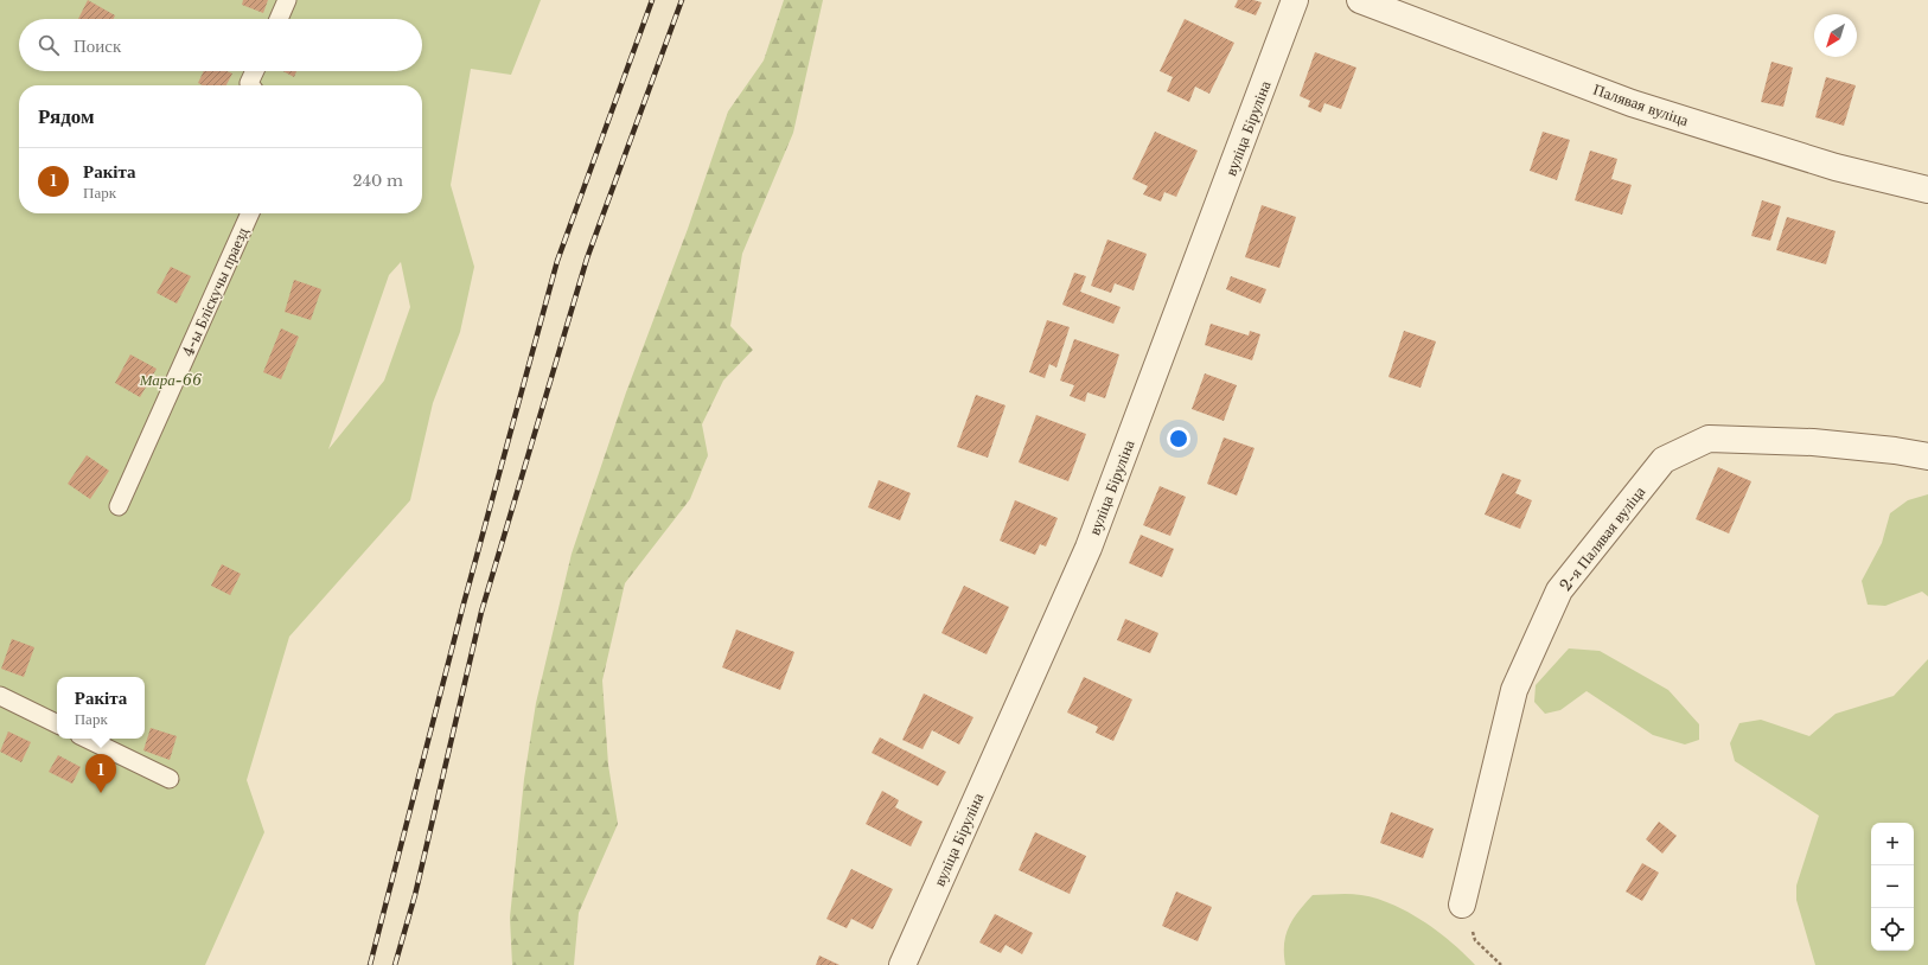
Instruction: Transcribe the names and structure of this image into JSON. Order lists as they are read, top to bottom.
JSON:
{
  "streets": {
    "street": ["Палявая вуліца", "вуліца Біруліна", "2-я Палявая вуліца"],
    "lane": ["4-ы Бліскучы праезд"]
  },
  "parks": ["Мара-66"],
  "north": "bottom left",
  "page": {
    "search": "Поиск",
    "heading": "Рядом",
    "list": [
      {
        "mark": "1",
        "name": "Ракіта",
        "note": "Парк",
        "value": "240 m"
      }
    ],
    "popup": ["Ракіта", "Парк"],
    "pins": "1",
    "map_buttons": ["+", "−"]
  }
}
